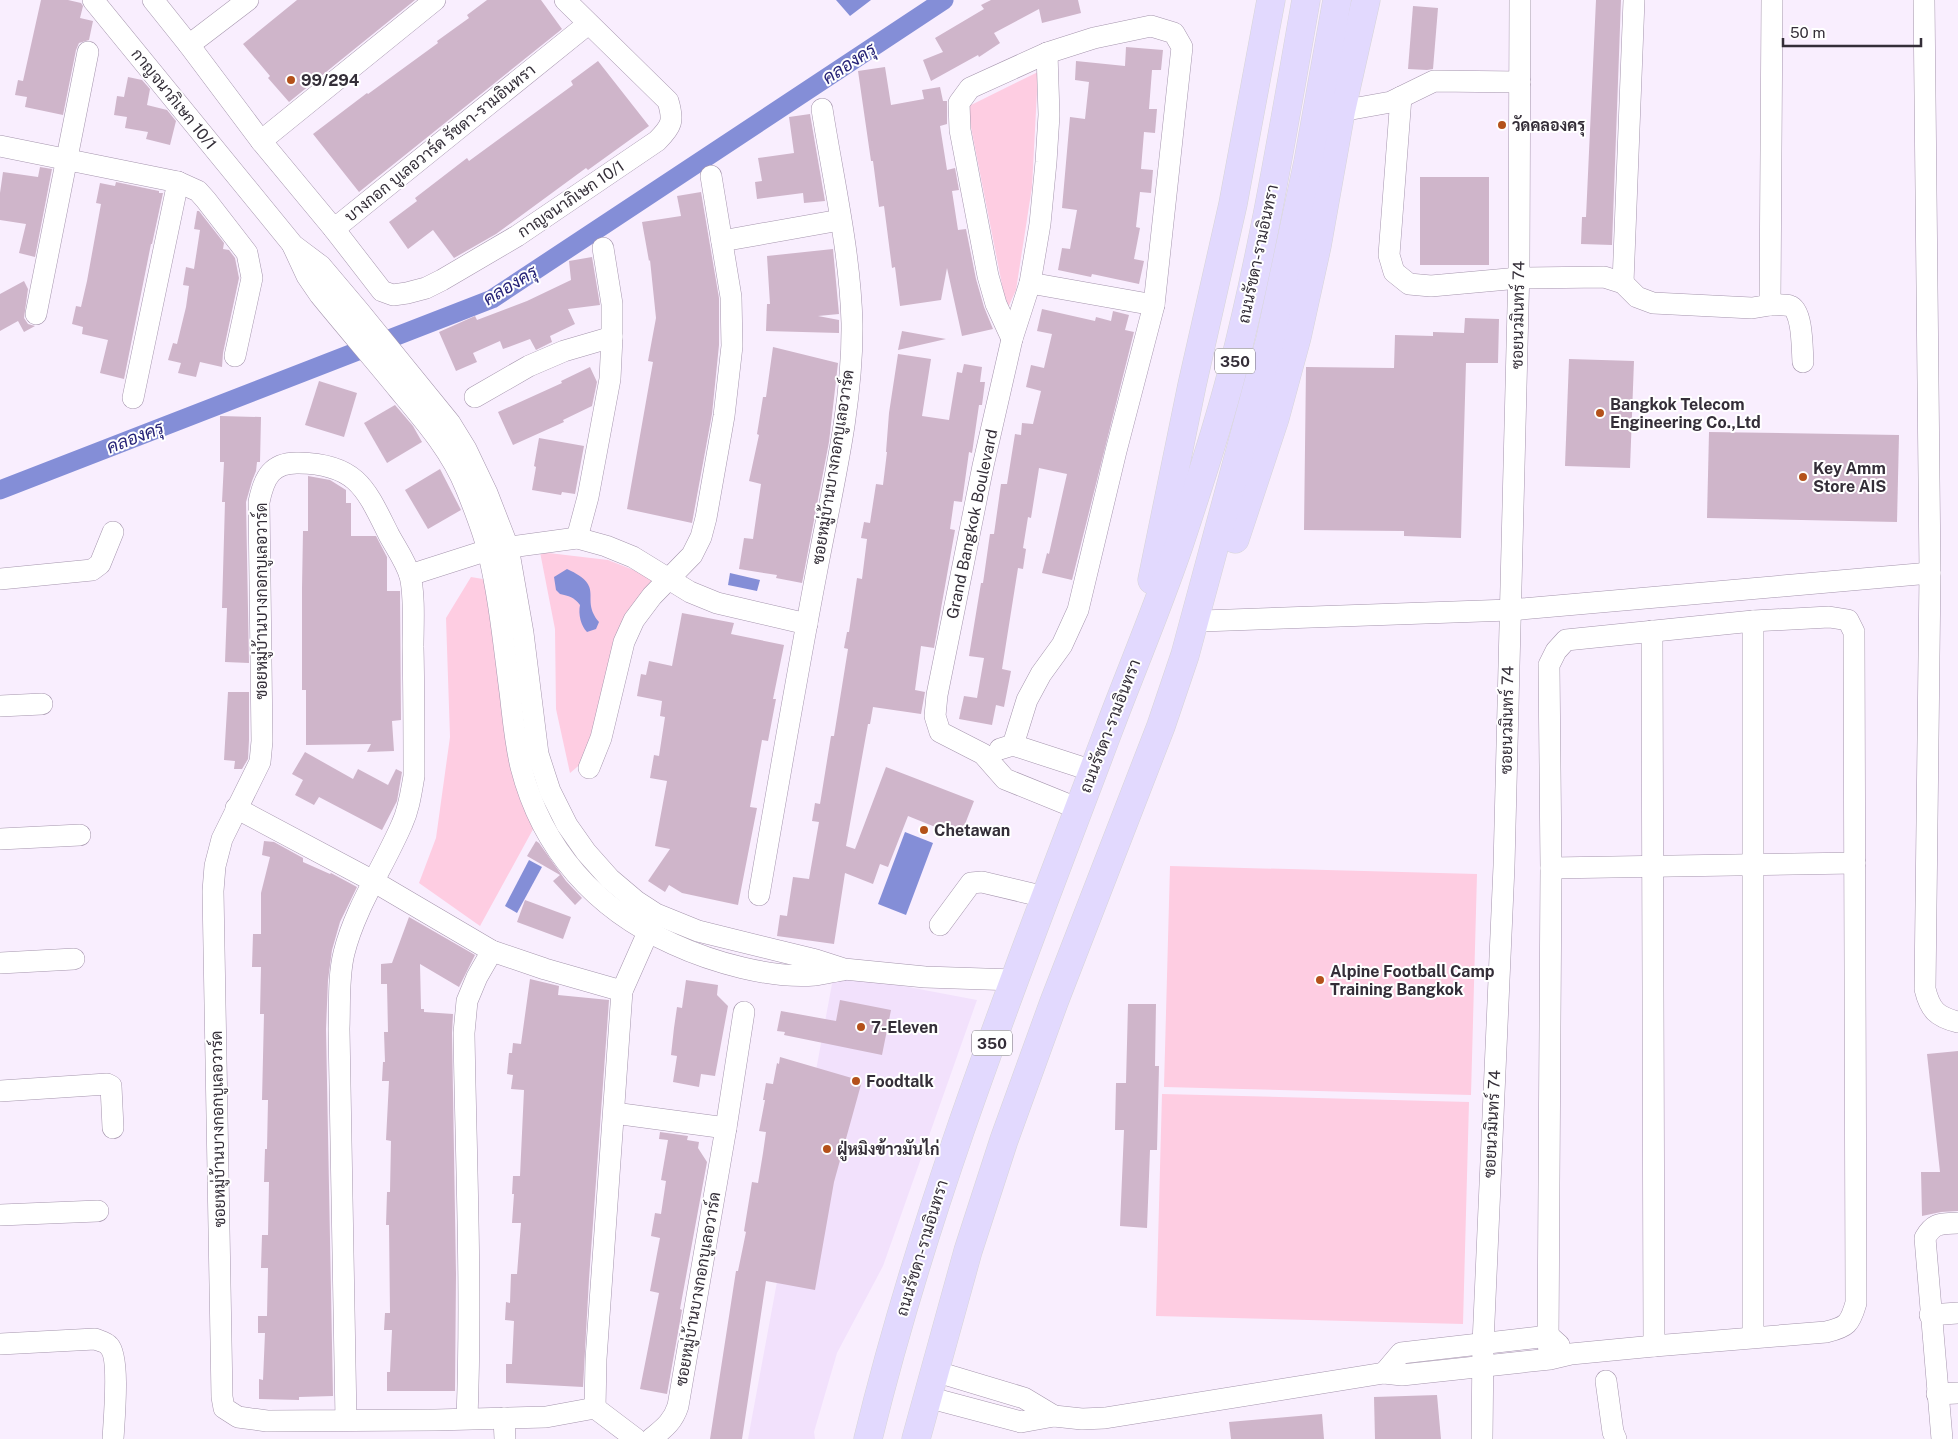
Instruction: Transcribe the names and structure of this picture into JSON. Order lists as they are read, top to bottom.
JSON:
{
  "streets": {
    "main road": ["ถนนรัชดา-รามอินทรา", "350"],
    "street": [
      "กาญจนาภิเษก 10/1",
      "บางกอก บูเลอวาร์ด รัชดา-รามอินทรา",
      "ซอยนวมินทร์ 74",
      "ซอยหมู่บ้านบางกอกบูเลอวาร์ด",
      "Grand Bangkok Boulevard"
    ]
  },
  "crossings": [
    ["กาญจนาภิเษก 10/1", "บางกอก บูเลอวาร์ด รัชดา-รามอินทรา"],
    ["ถนนรัชดา-รามอินทรา", "Grand Bangkok Boulevard"]
  ],
  "water": ["คลองครุ"],
  "places": [
    "99/294",
    "วัดคลองครุ",
    "Bangkok Telecom Engineering Co.,Ltd",
    "Key Amm Store AIS",
    "Chetawan",
    "Alpine Football Camp Training Bangkok",
    "7-Eleven",
    "Foodtalk",
    "ฝู่หมิงข้าวมันไก่"
  ],
  "scale_bar": "50 m"
}
